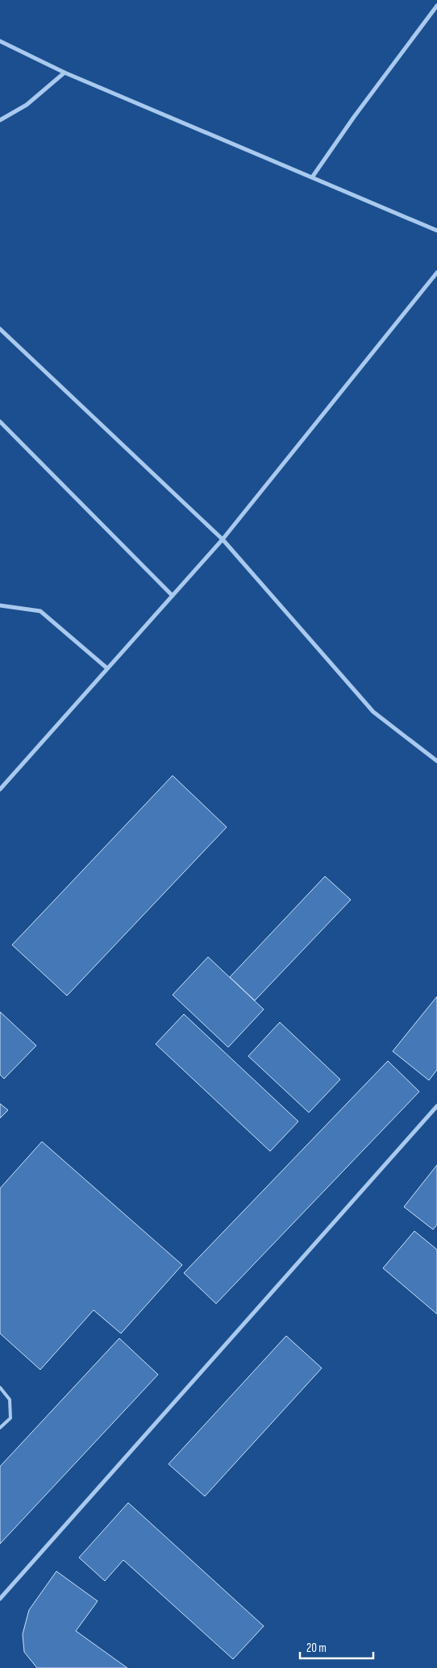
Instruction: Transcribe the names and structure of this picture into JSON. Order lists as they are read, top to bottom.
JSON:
{
  "scale_bar": "20 m"
}
